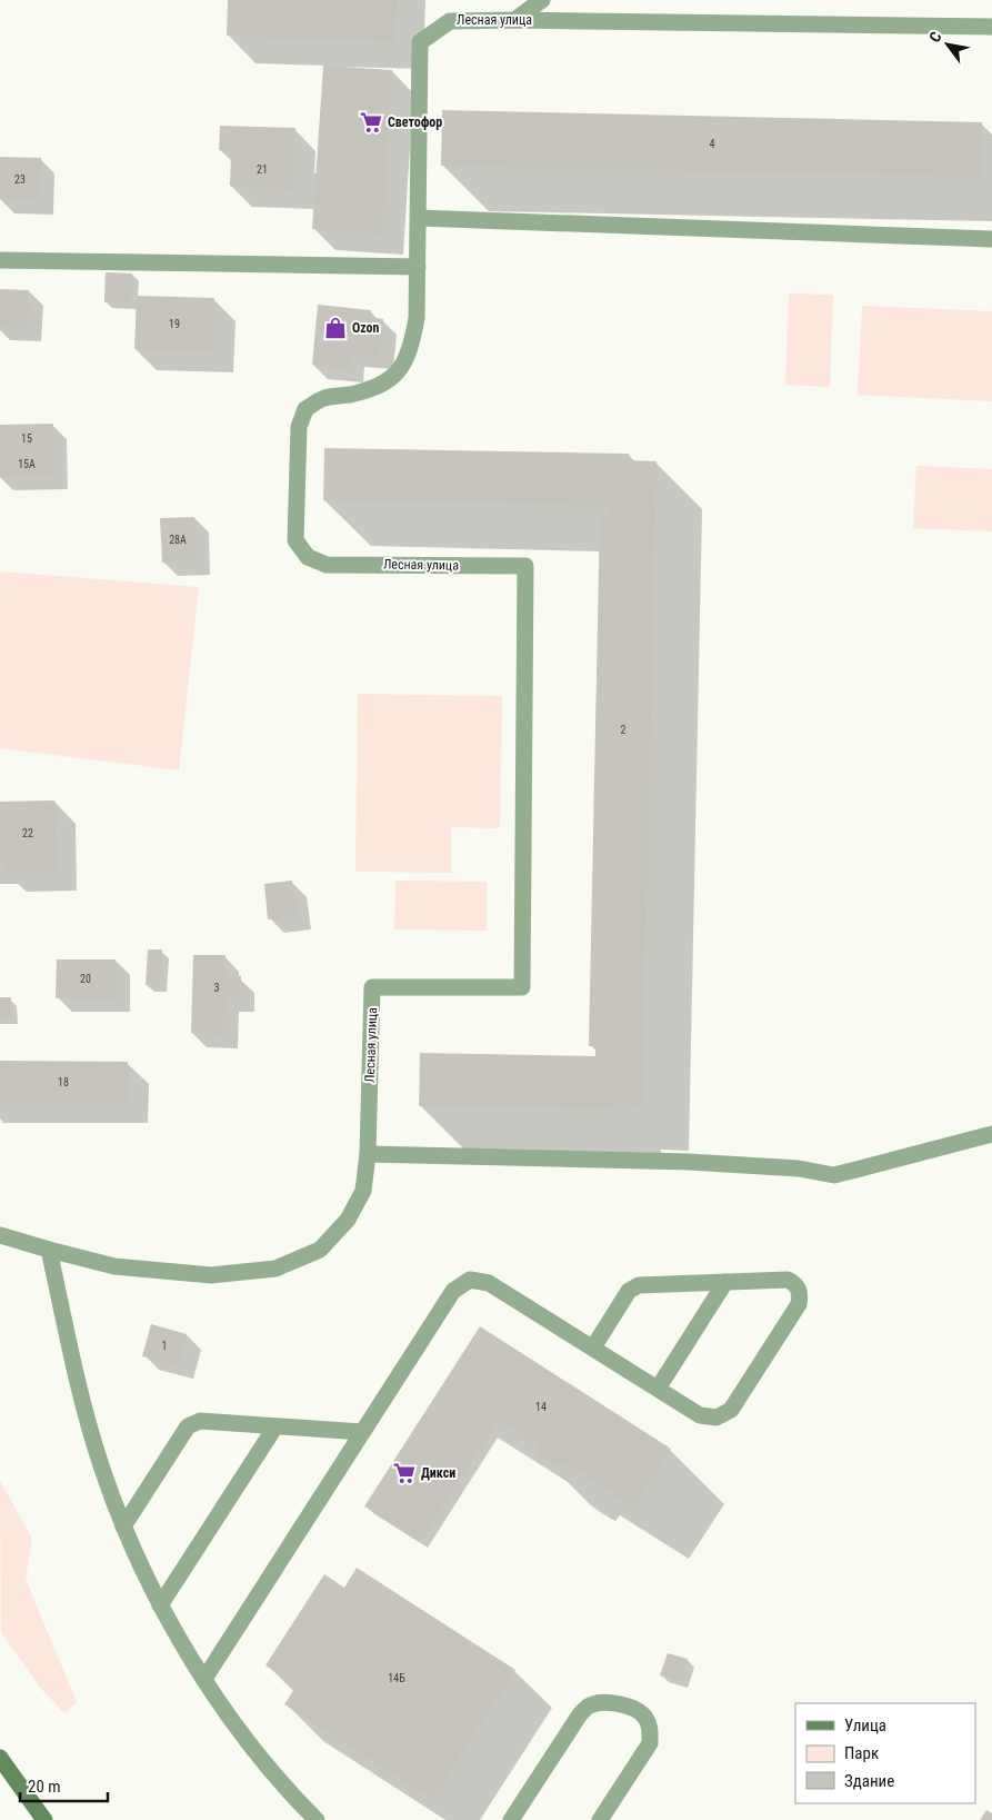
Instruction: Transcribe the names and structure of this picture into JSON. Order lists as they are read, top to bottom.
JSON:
{
  "streets": {
    "street": ["Лесная улица"]
  },
  "places": {
    "supermarket": ["Светофор", "Дикси"],
    "shop": ["Ozon"]
  },
  "house_numbers": [
    "4",
    "21",
    "23",
    "19",
    "15",
    "15А",
    "28А",
    "2",
    "22",
    "20",
    "3",
    "18",
    "1",
    "14",
    "14Б"
  ],
  "legend": ["Улица", "Парк", "Здание"],
  "scale_bar": "20 m",
  "north": "top left"
}
